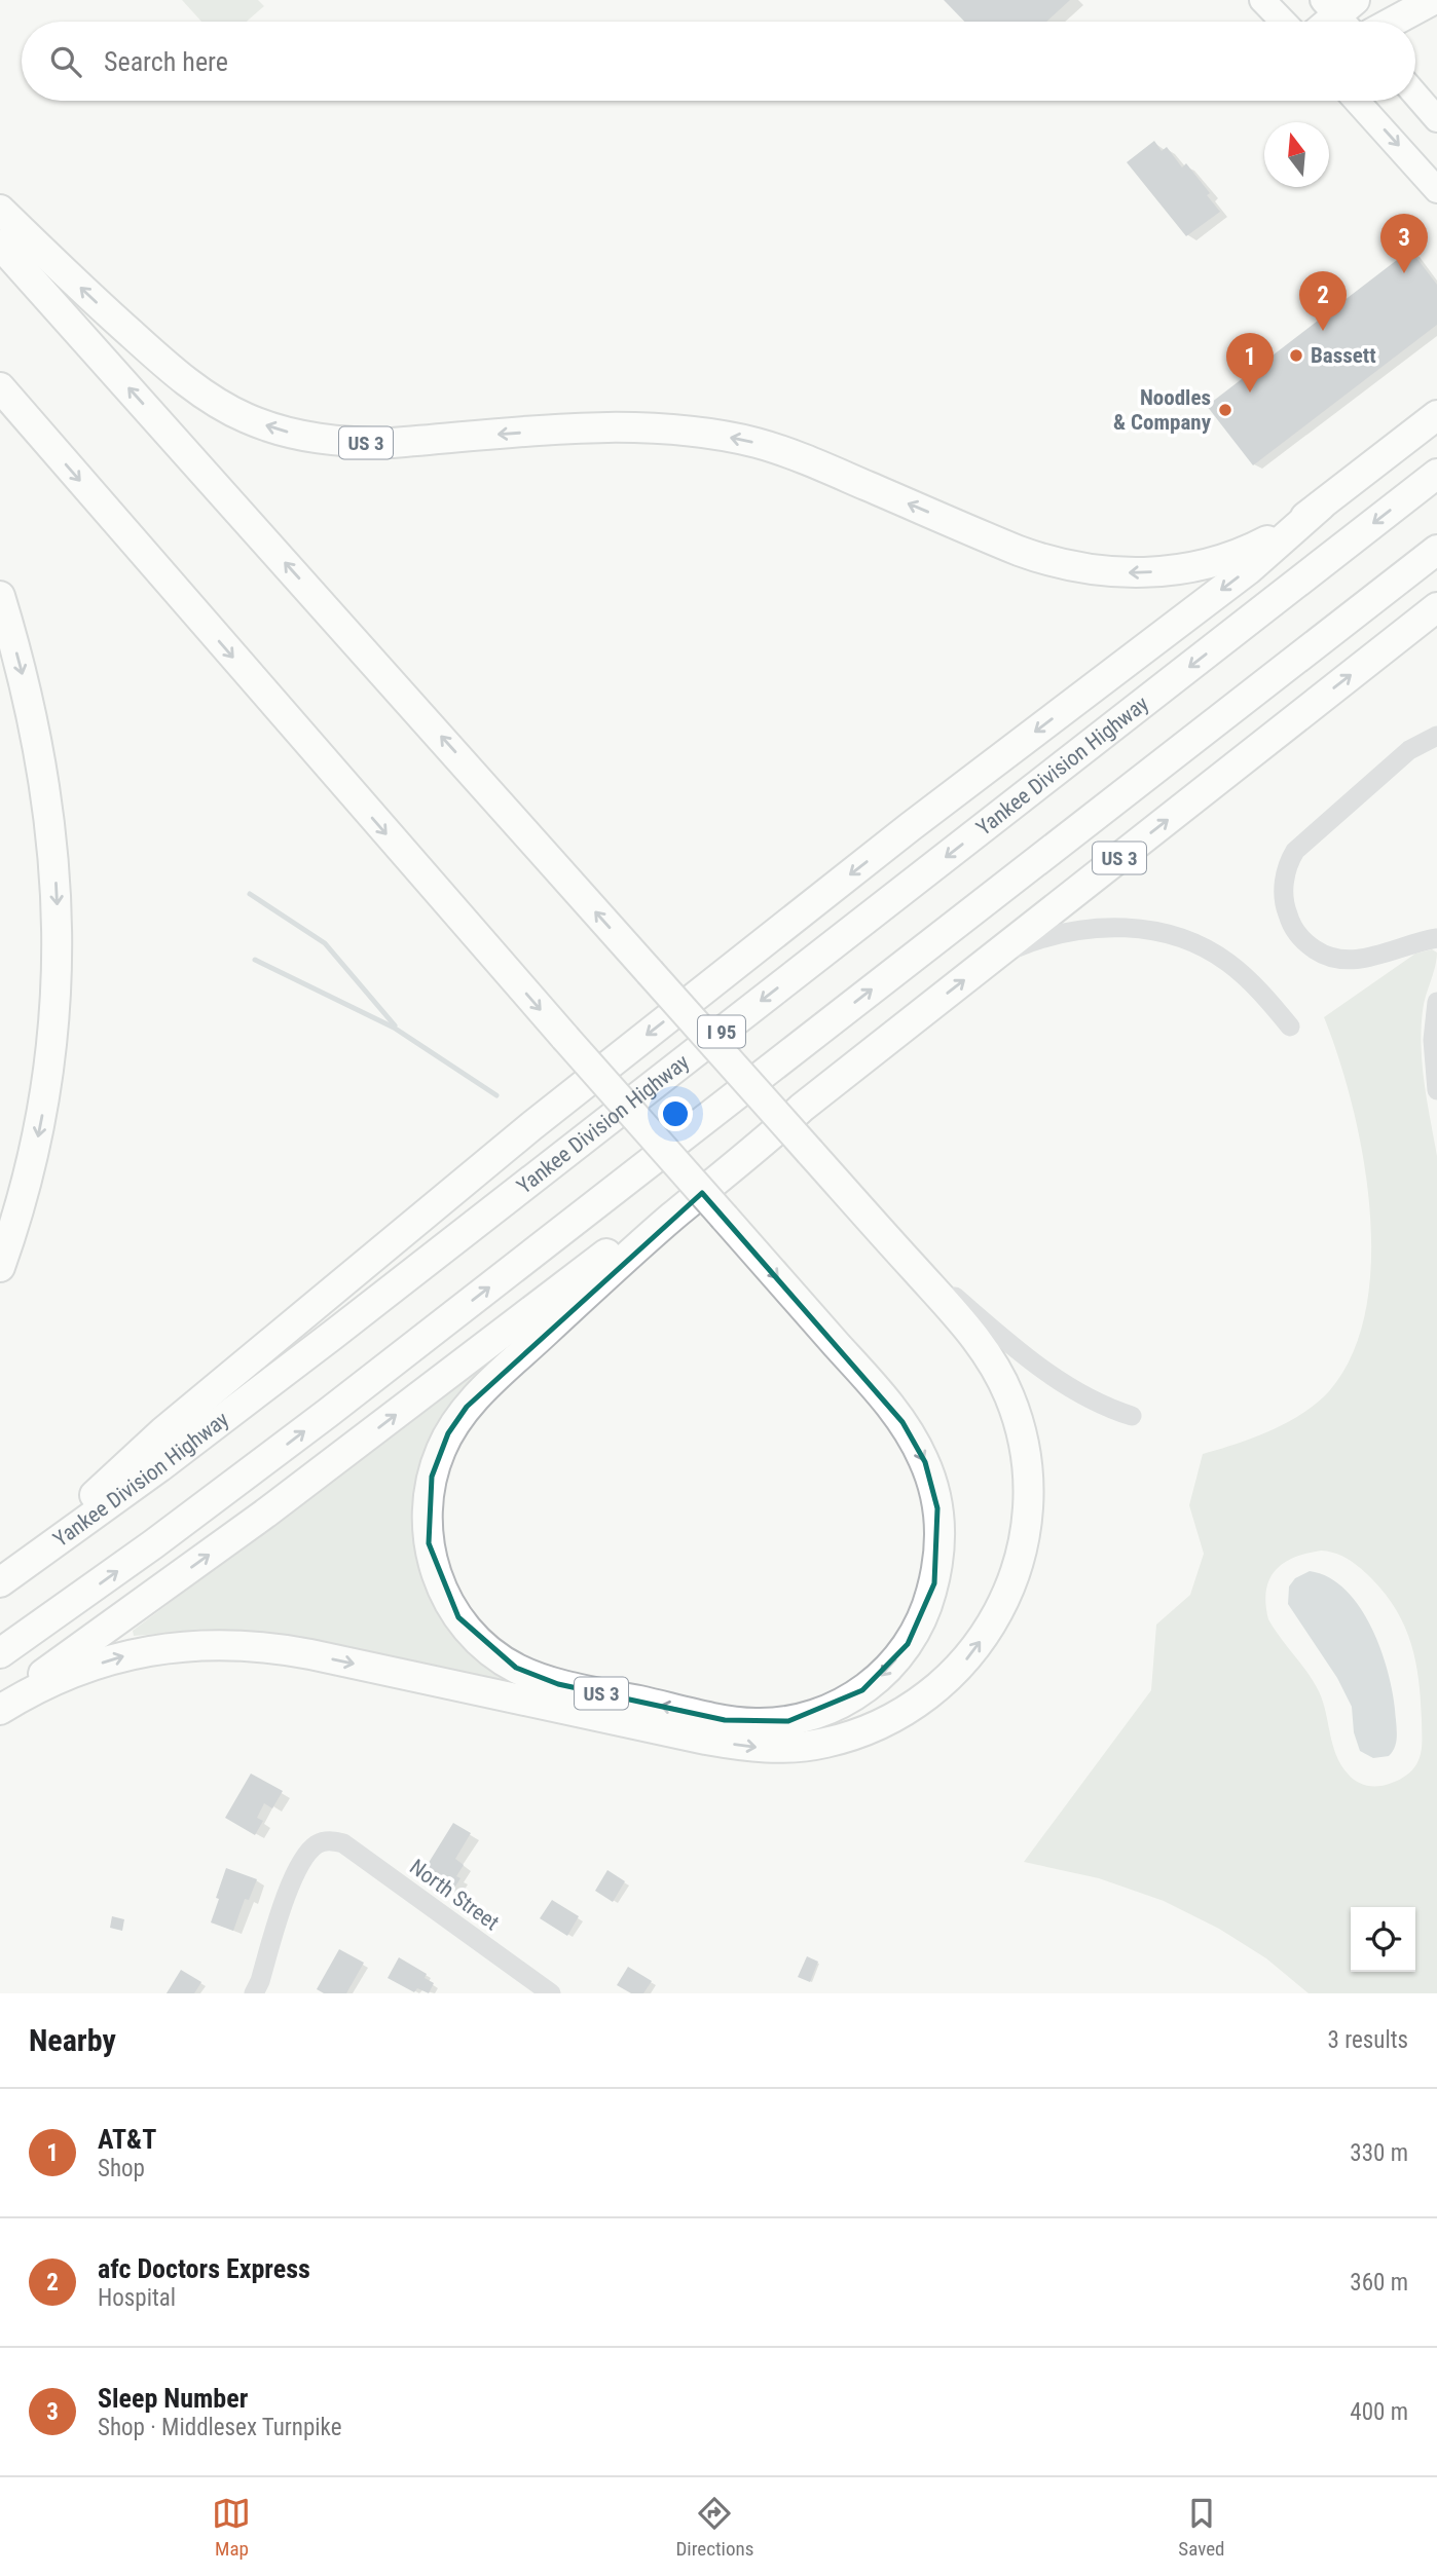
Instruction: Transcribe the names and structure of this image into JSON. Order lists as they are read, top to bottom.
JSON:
{
  "streets": {
    "highway": ["US 3", "Yankee Division Highway", "I 95"],
    "street": ["North Street"]
  },
  "places": ["Bassett", "Noodles & Company"],
  "north": "top",
  "page": {
    "search": "Search here",
    "pins": ["3", "2", "1"],
    "heading": ["Nearby", "3 results"],
    "list": [
      {
        "mark": "1",
        "name": "AT&T",
        "note": "Shop",
        "value": "330 m"
      },
      {
        "mark": "2",
        "name": "afc Doctors Express",
        "note": "Hospital",
        "value": "360 m"
      },
      {
        "mark": "3",
        "name": "Sleep Number",
        "note": "Shop · Middlesex Turnpike",
        "value": "400 m"
      }
    ],
    "nav": ["Map", "Directions", "Saved"]
  }
}
